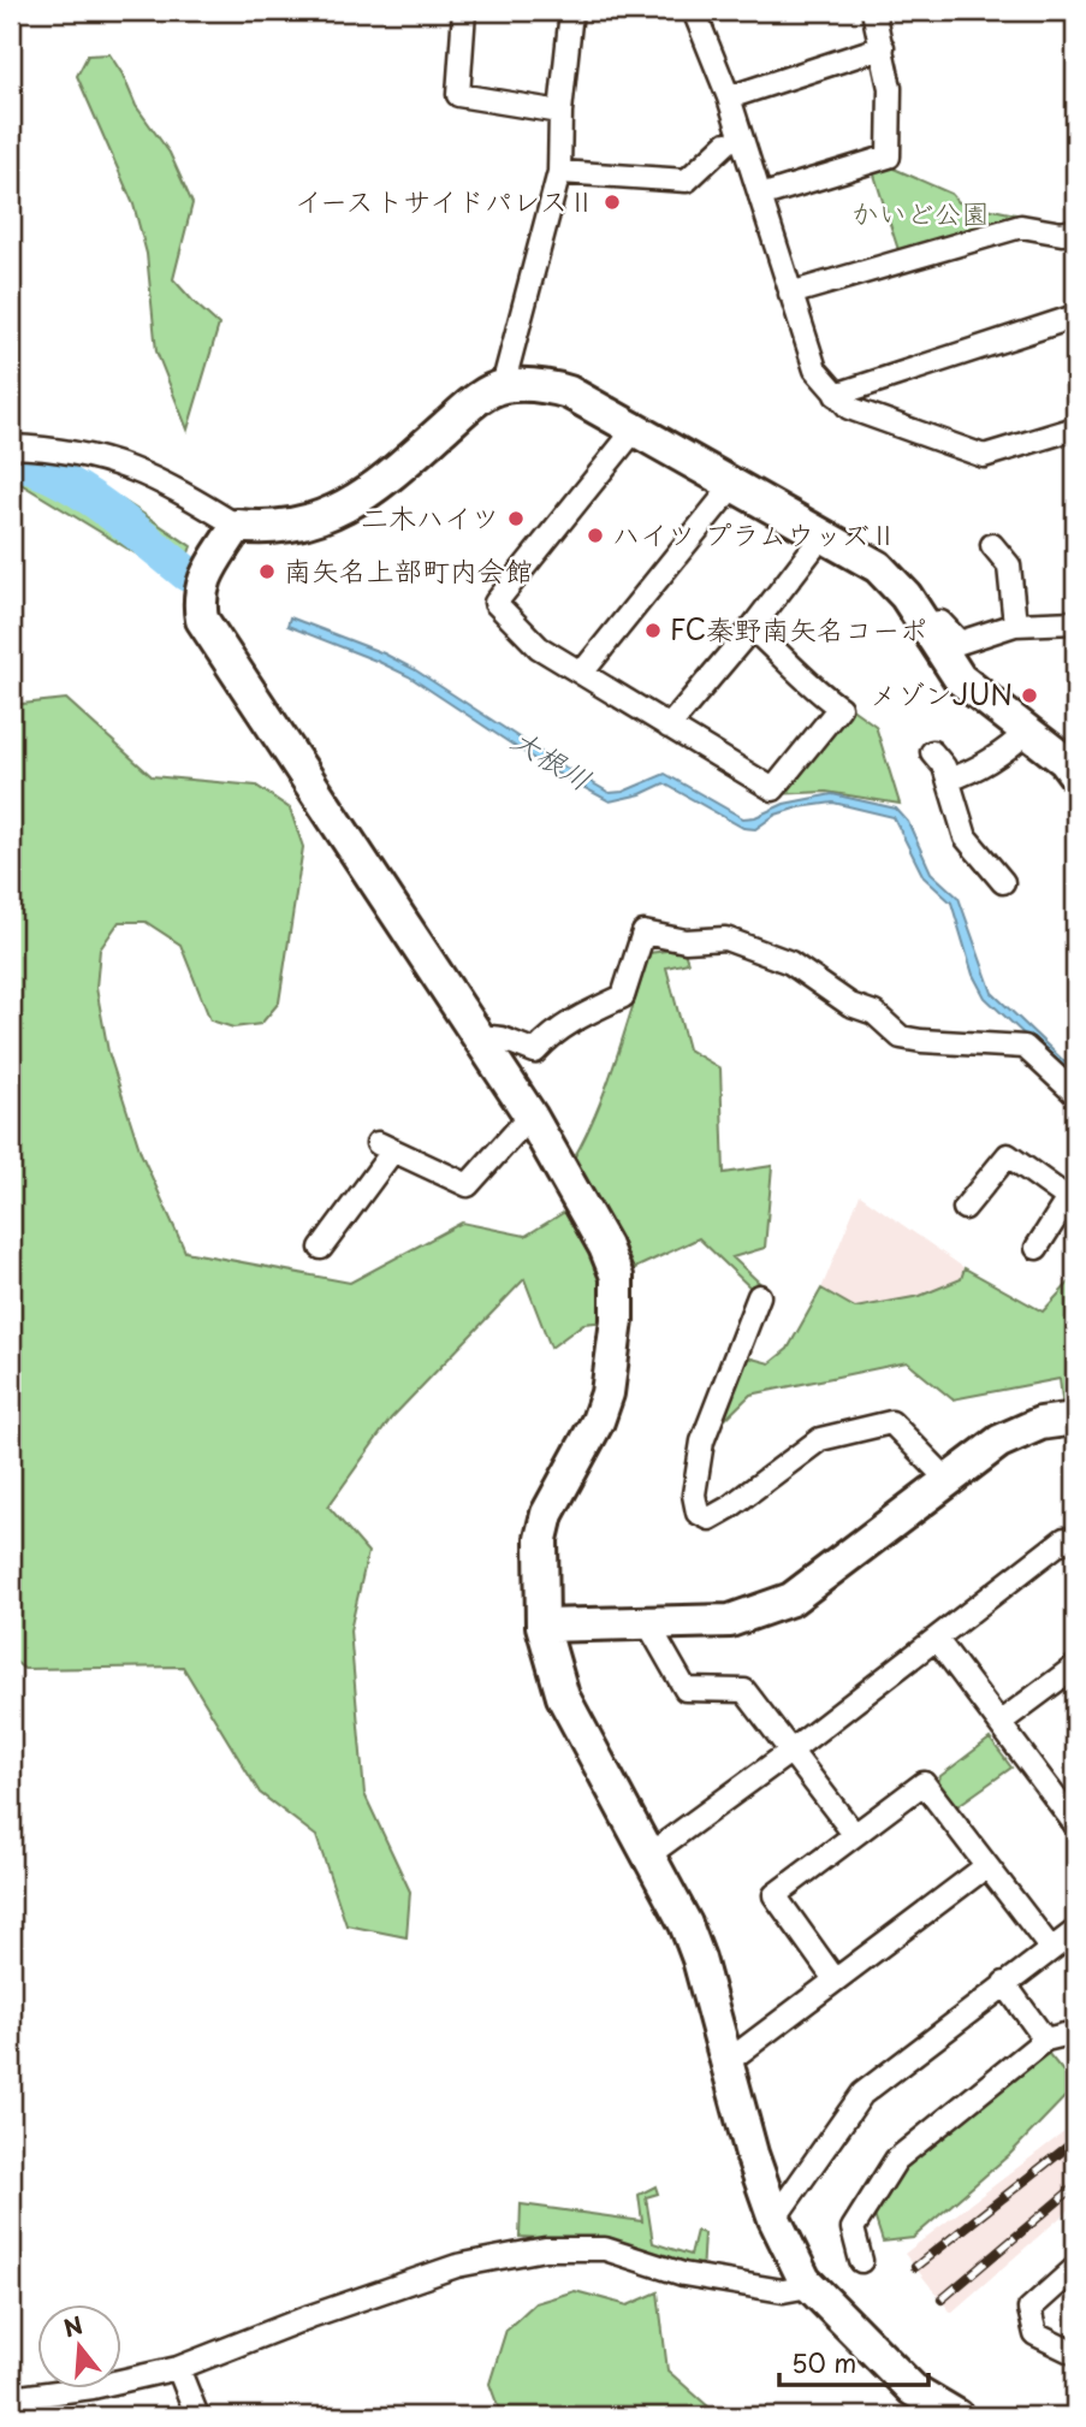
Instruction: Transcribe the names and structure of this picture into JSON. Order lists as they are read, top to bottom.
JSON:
{
  "water": ["大根川"],
  "parks": ["かいど公園"],
  "places": [
    "イーストサイドパレスⅡ",
    "二木ハイツ",
    "ハイツ プラムウッズⅡ",
    "南矢名上部町内会館",
    "FC秦野南矢名コーポ",
    "メゾンJUN"
  ],
  "scale_bar": "50 m",
  "north": "top"
}
